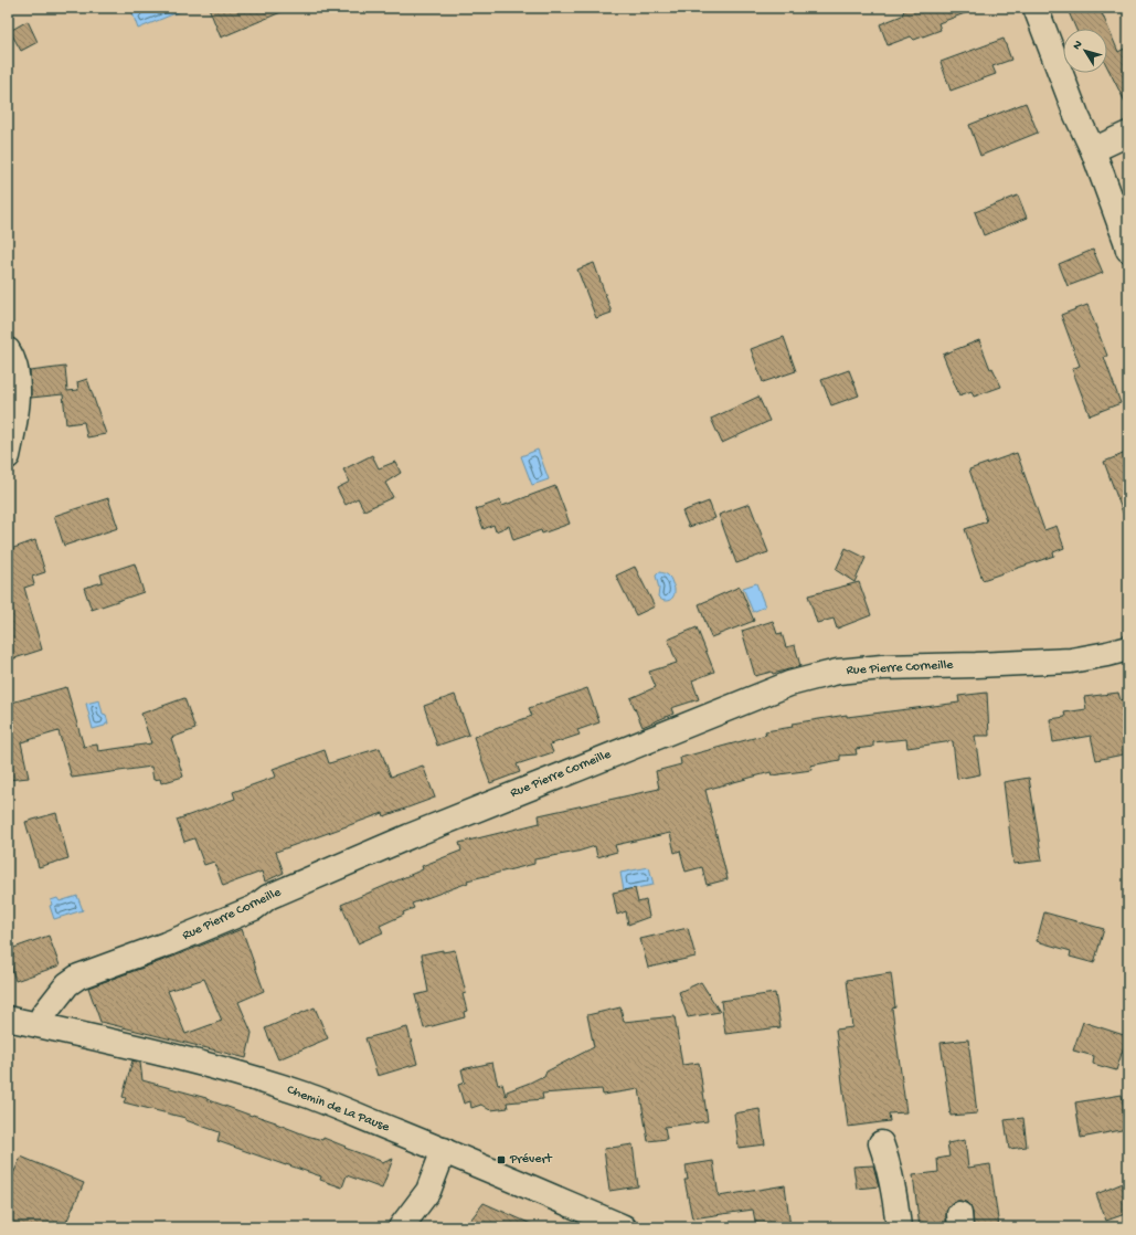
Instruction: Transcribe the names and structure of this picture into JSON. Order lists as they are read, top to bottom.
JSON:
{
  "streets": {
    "street": ["Rue Pierre Corneille", "Chemin de La Pause"]
  },
  "crossings": [
    ["Rue Pierre Corneille", "Chemin de La Pause"]
  ],
  "places": {
    "transit": ["Prévert"]
  },
  "north": "top left"
}
